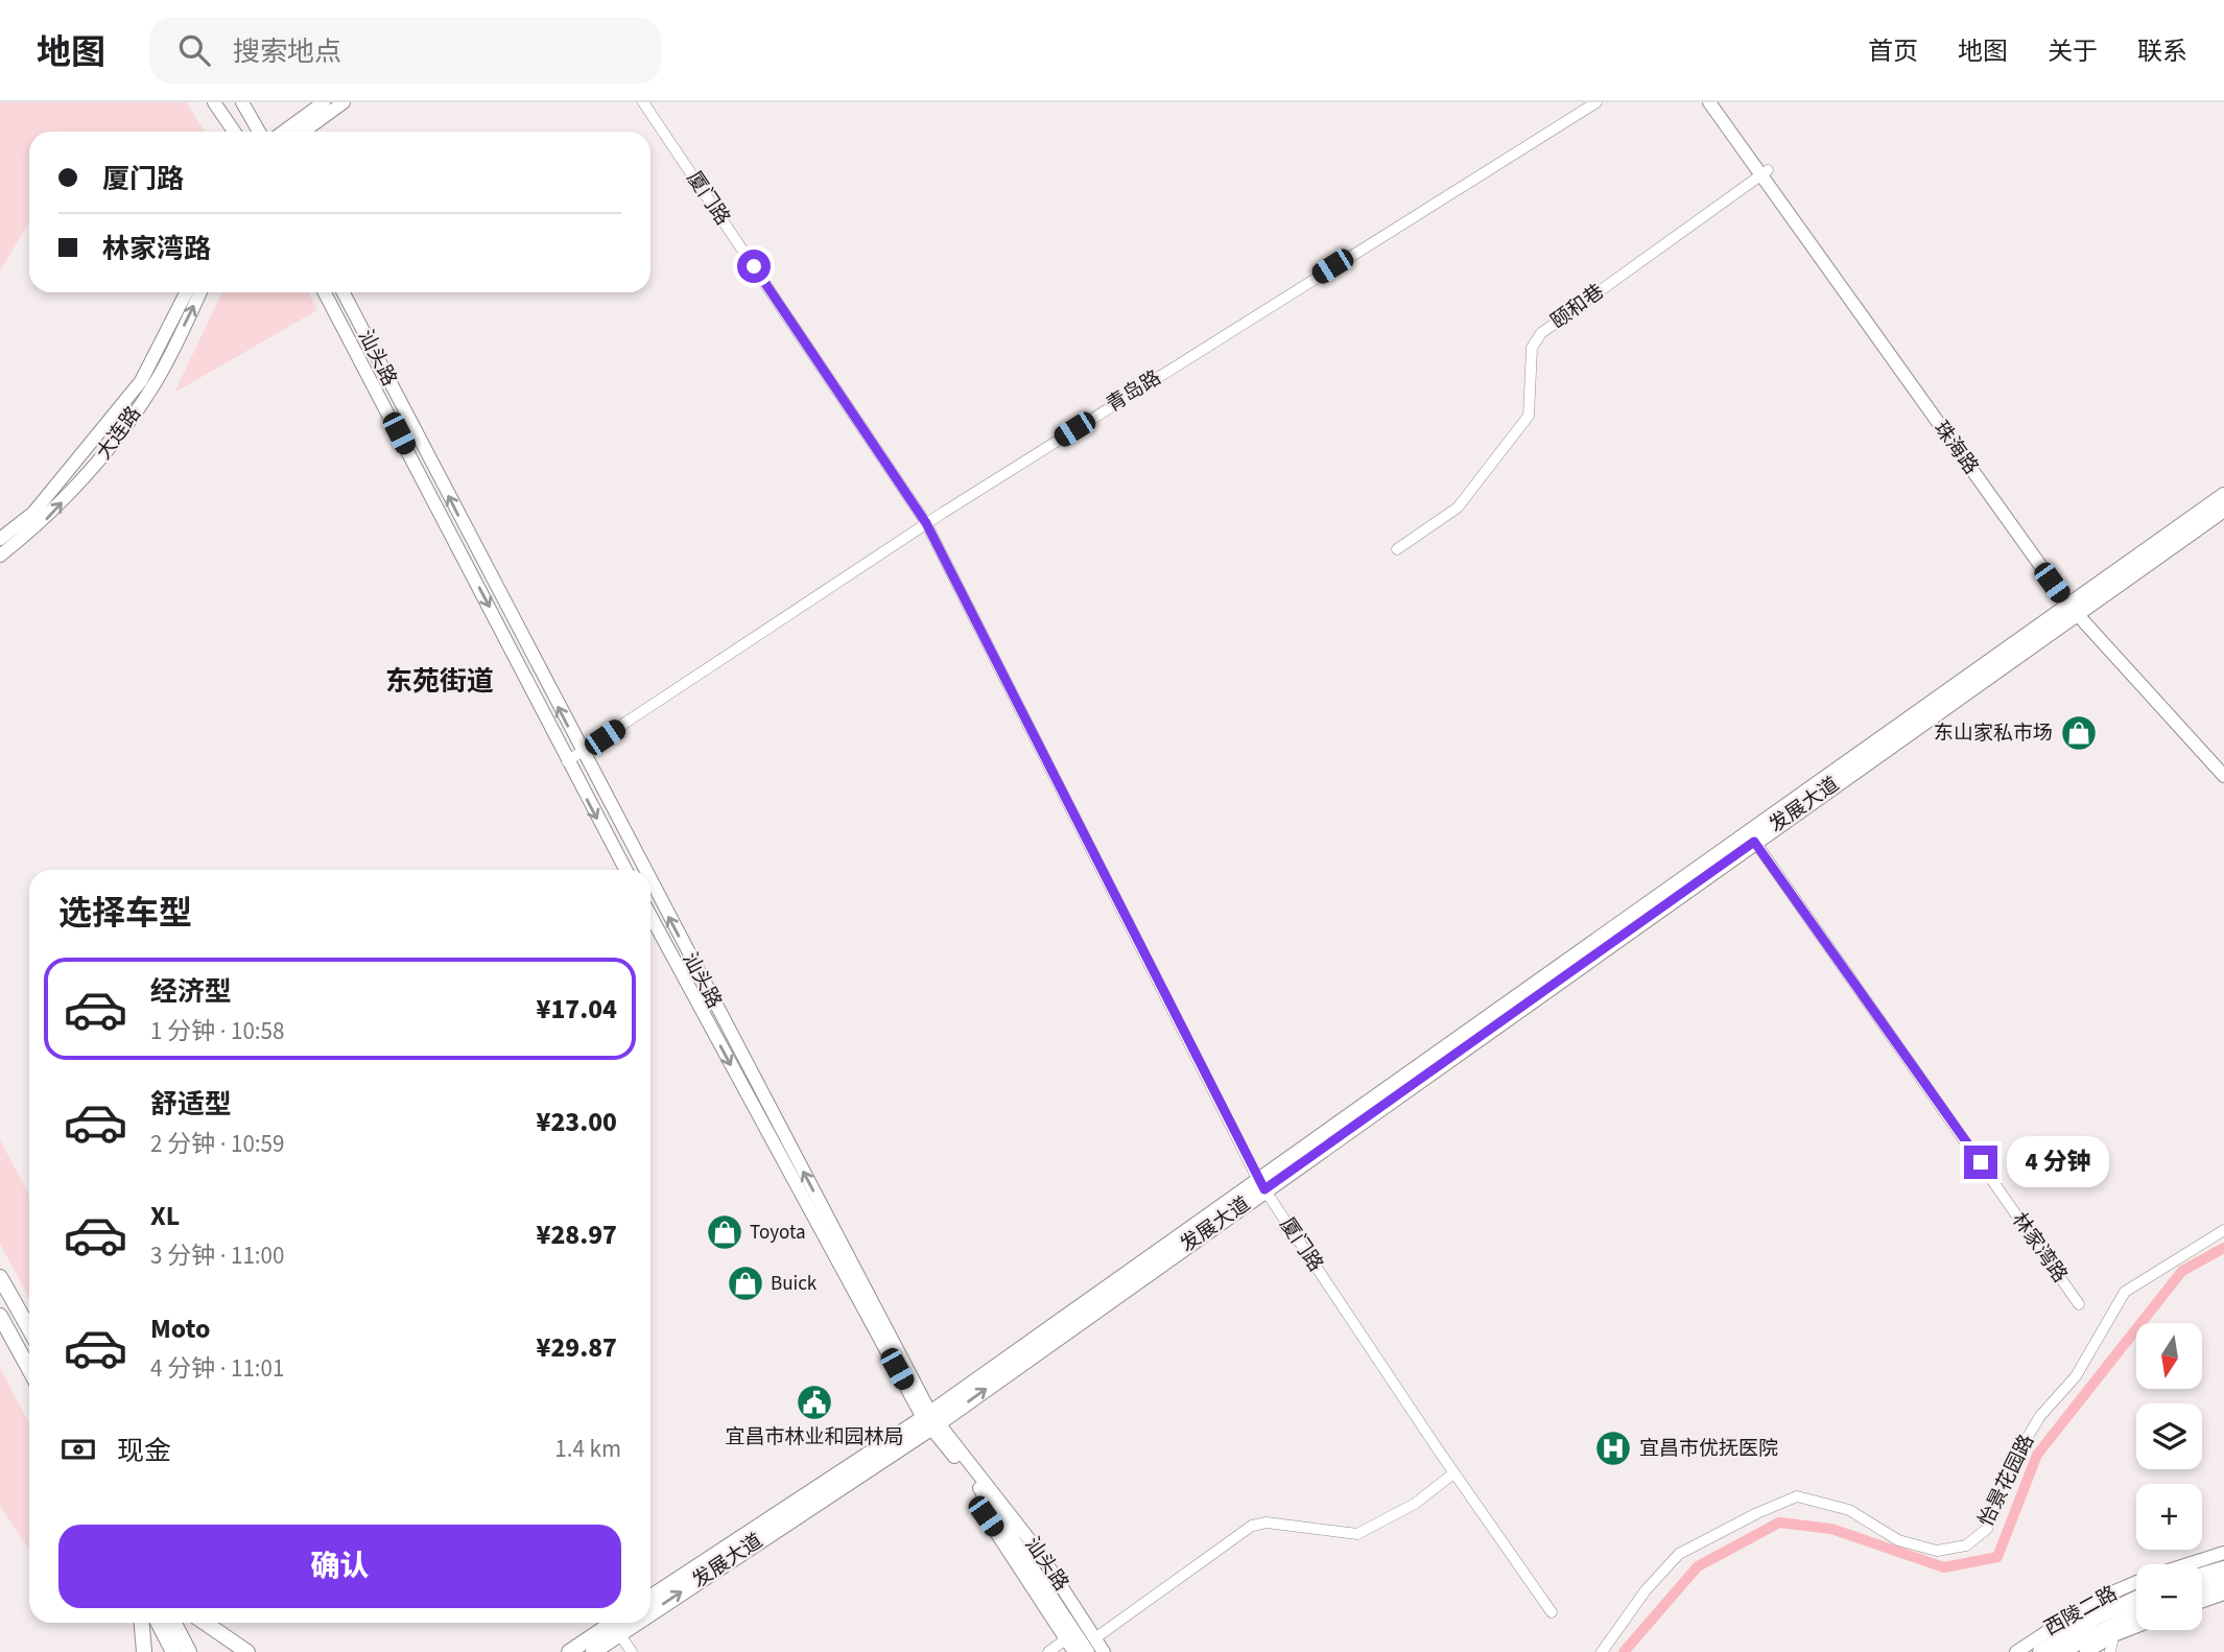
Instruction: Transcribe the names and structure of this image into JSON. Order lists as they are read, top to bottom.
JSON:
{
  "streets": {
    "highway": ["发展大道"],
    "main road": [
      "汕头路",
      "大连路",
      "珠海路",
      "西陵二路"
    ],
    "street": [
      "厦门路",
      "颐和巷",
      "青岛路",
      "林家湾路",
      "怡景花园路"
    ]
  },
  "crossings": [
    ["厦门路", "青岛路"],
    ["厦门路", "发展大道"],
    ["颐和巷", "珠海路"],
    ["汕头路", "青岛路"],
    ["汕头路", "发展大道"],
    ["珠海路", "发展大道"],
    ["发展大道", "林家湾路"]
  ],
  "districts": ["东苑街道"],
  "places": {
    "shop": ["东山家私市场", "Toyota", "Buick"],
    "public building": ["宜昌市林业和园林局"],
    "hospital": ["宜昌市优抚医院"]
  },
  "north": "bottom",
  "page": {
    "header": "地图",
    "search": "搜索地点",
    "nav": [
      "首页",
      "地图",
      "关于",
      "联系"
    ],
    "banner": ["厦门路", "林家湾路"],
    "heading": "选择车型",
    "list": [
      {
        "name": "经济型",
        "note": "1 分钟 · 10:58",
        "value": "¥17.04"
      },
      {
        "name": "舒适型",
        "note": "2 分钟 · 10:59",
        "value": "¥23.00"
      },
      {
        "name": "XL",
        "note": "3 分钟 · 11:00",
        "value": "¥28.97"
      },
      {
        "name": "Moto",
        "note": "4 分钟 · 11:01",
        "value": "¥29.87"
      }
    ],
    "bubble": "4 分钟",
    "map_buttons": ["+", "−"],
    "pay": ["现金", "1.4 km"],
    "buttons": "确认"
  }
}
